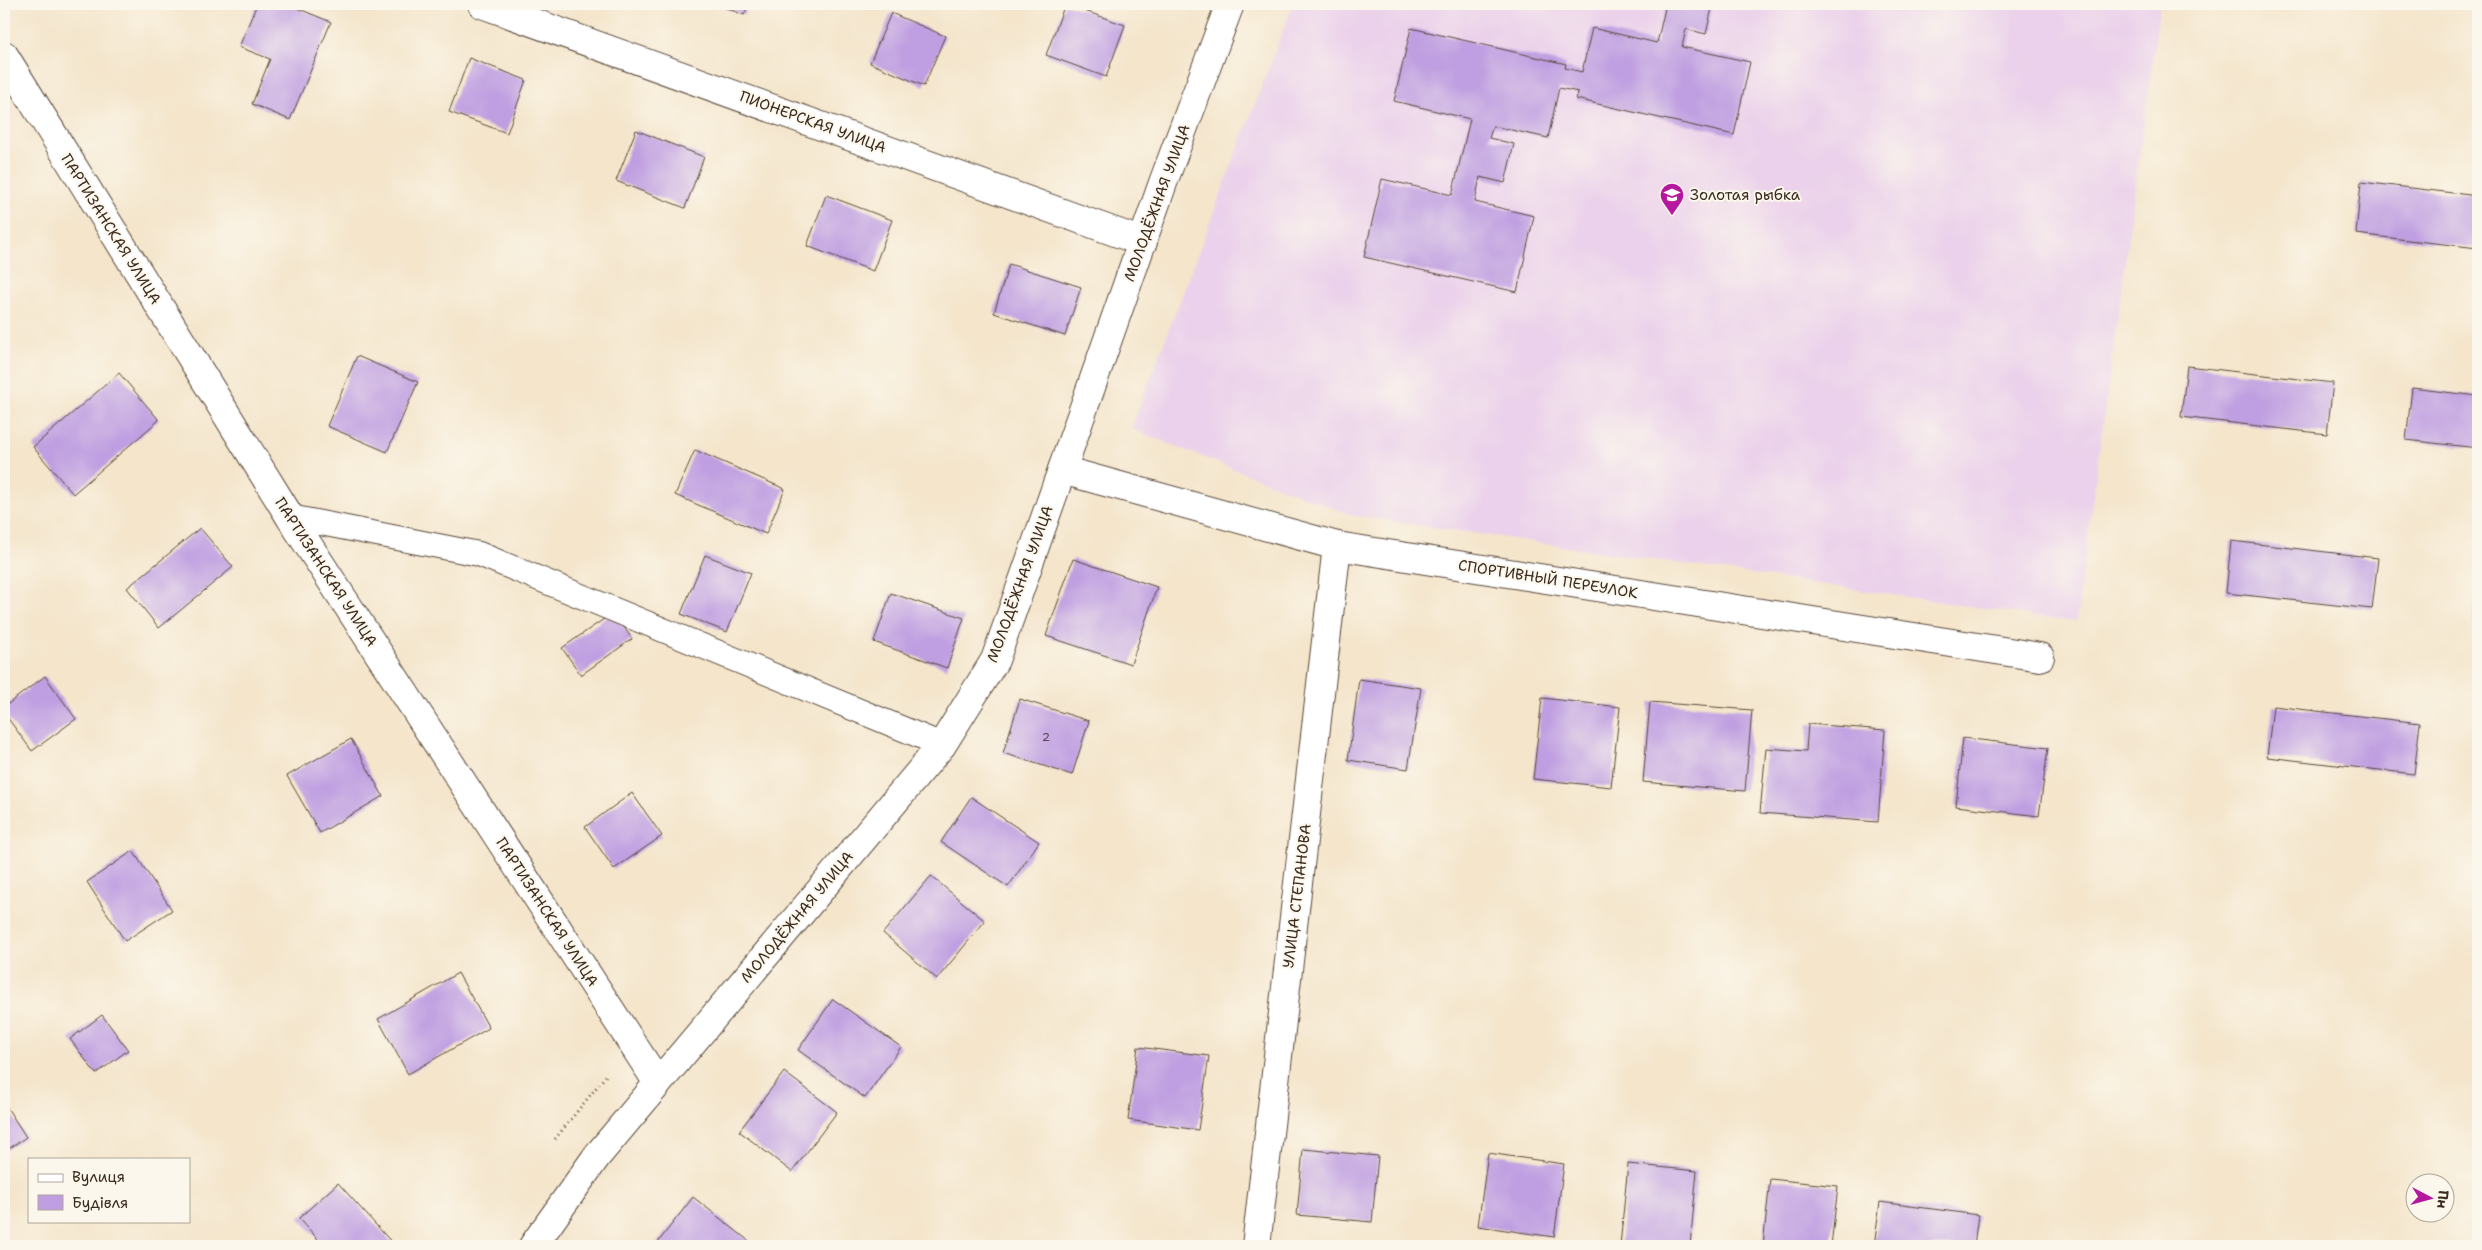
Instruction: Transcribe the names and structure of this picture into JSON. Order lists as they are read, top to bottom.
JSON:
{
  "streets": {
    "street": [
      "ПИОНЕРСКАЯ УЛИЦА",
      "МОЛОДЁЖНАЯ УЛИЦА",
      "ПАРТИЗАНСКАЯ УЛИЦА",
      "СПОРТИВНЫЙ ПЕРЕУЛОК",
      "УЛИЦА СТЕПАНОВА"
    ]
  },
  "crossings": [
    ["ПИОНЕРСКАЯ УЛИЦА", "МОЛОДЁЖНАЯ УЛИЦА"],
    ["МОЛОДЁЖНАЯ УЛИЦА", "ПАРТИЗАНСКАЯ УЛИЦА"],
    ["МОЛОДЁЖНАЯ УЛИЦА", "СПОРТИВНЫЙ ПЕРЕУЛОК"],
    ["СПОРТИВНЫЙ ПЕРЕУЛОК", "УЛИЦА СТЕПАНОВА"]
  ],
  "places": {
    "school or university": ["Золотая рыбка"]
  },
  "house_numbers": ["2"],
  "legend": ["Вулиця", "Будівля"],
  "north": "right"
}
